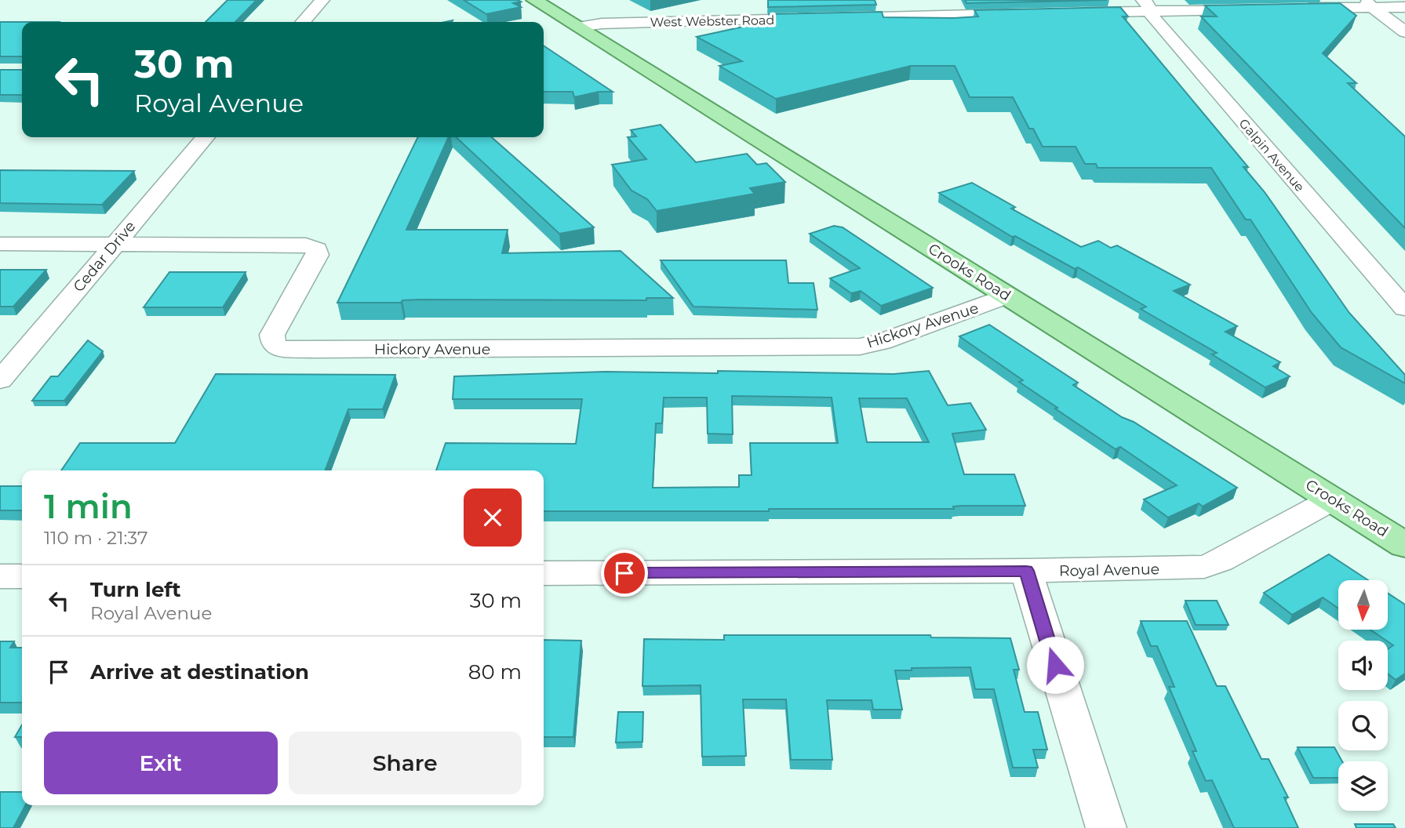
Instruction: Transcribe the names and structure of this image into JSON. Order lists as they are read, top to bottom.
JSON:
{
  "streets": {
    "main road": ["Crooks Road"],
    "street": [
      "West Webster Road",
      "Galpin Avenue",
      "Cedar Drive",
      "Hickory Avenue",
      "Royal Avenue"
    ]
  },
  "crossings": [
    ["West Webster Road", "Crooks Road"],
    ["Cedar Drive", "Hickory Avenue"],
    ["Crooks Road", "Hickory Avenue"],
    ["Crooks Road", "Royal Avenue"]
  ],
  "north": "bottom",
  "page": {
    "turn": ["30 m", "Royal Avenue"],
    "heading": ["1 min", "110 m · 21:37"],
    "list": [
      {
        "name": "Turn left",
        "note": "Royal Avenue",
        "value": "30 m"
      },
      {
        "name": "Arrive at destination",
        "value": "80 m"
      }
    ],
    "buttons": ["Exit", "Share"]
  }
}
